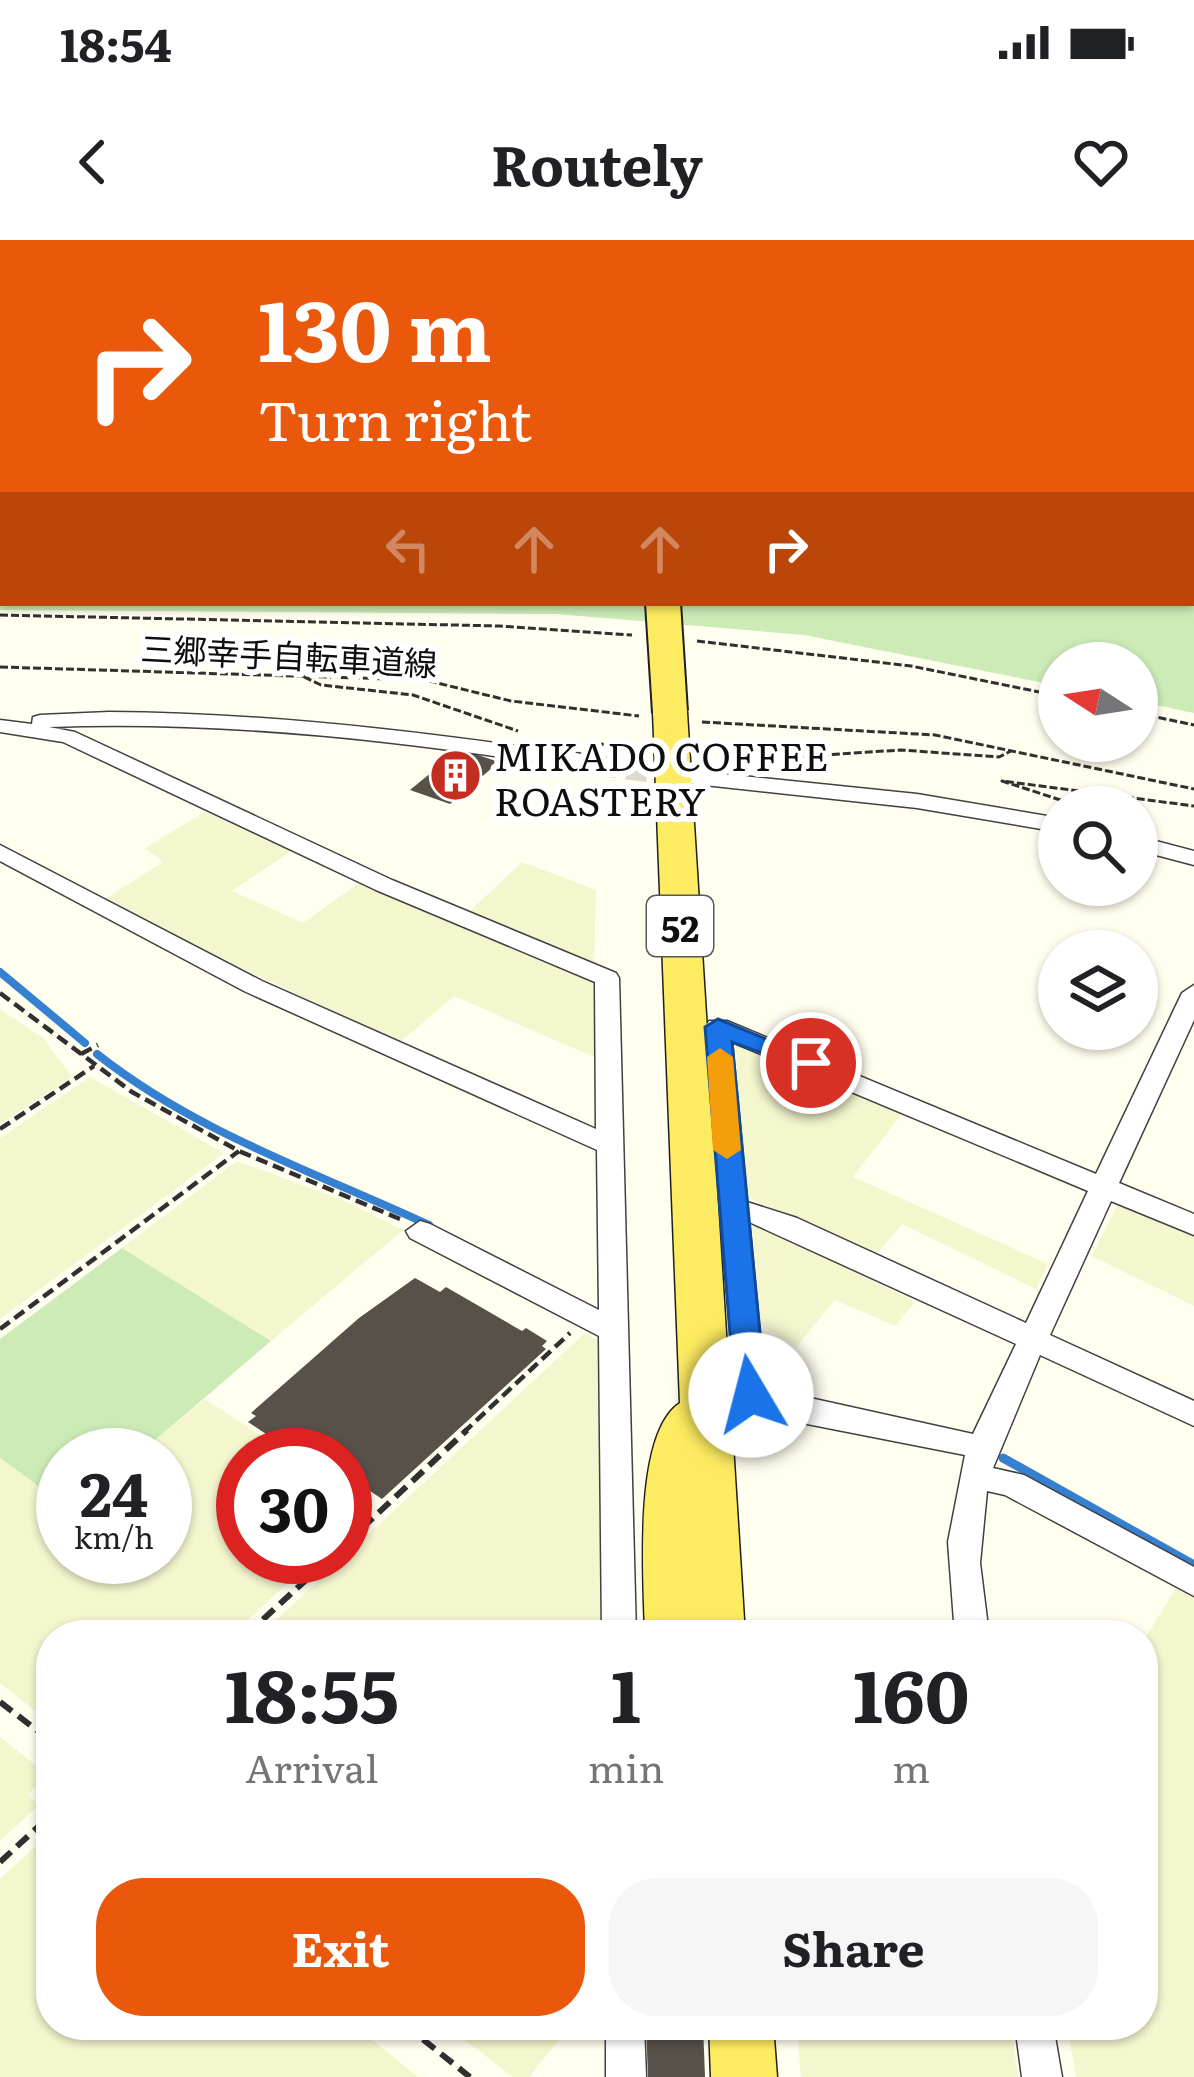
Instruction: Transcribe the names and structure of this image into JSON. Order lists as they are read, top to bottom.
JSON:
{
  "streets": {
    "main road": ["52"],
    "path": ["三郷幸手自転車道線"]
  },
  "crossings": [
    ["三郷幸手自転車道線", "52"]
  ],
  "places": {
    "building": ["MIKADO COFFEE ROASTERY"]
  },
  "north": "left",
  "page": {
    "status": "18:54",
    "header": "Routely",
    "turn": ["130 m", "Turn right"],
    "speed": "24 km/h",
    "limit": "30",
    "eta": [
      "18:55",
      "Arrival",
      "1",
      "min",
      "160",
      "m"
    ],
    "buttons": ["Exit", "Share"]
  }
}
